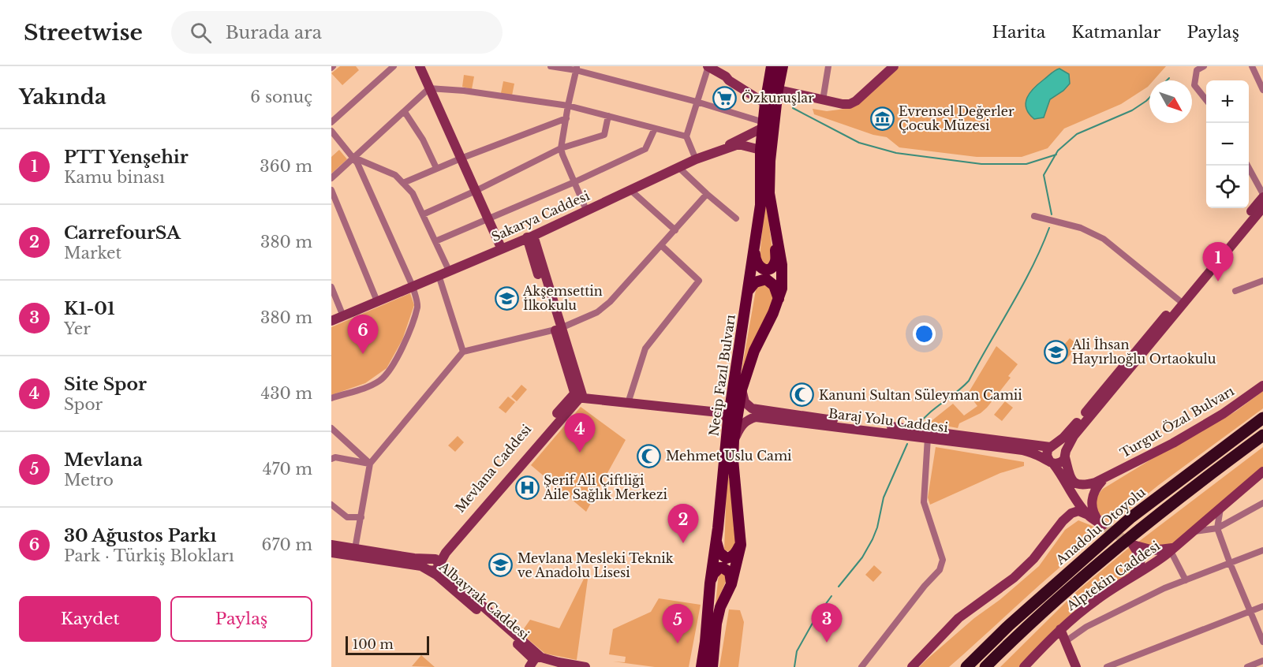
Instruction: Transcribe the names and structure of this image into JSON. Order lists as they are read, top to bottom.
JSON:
{
  "streets": {
    "highway": ["Anadolu Otoyolu"],
    "main road": ["Necip Fazıl Bulvarı"],
    "street": [
      "Sakarya Caddesi",
      "Baraj Yolu Caddesi",
      "Turgut Özal Bulvarı",
      "Mevlana Caddesi",
      "Alptekin Caddesi",
      "Albayrak Caddesi"
    ]
  },
  "crossings": [
    ["Sakarya Caddesi", "Necip Fazıl Bulvarı"],
    ["Necip Fazıl Bulvarı", "Baraj Yolu Caddesi"],
    ["Baraj Yolu Caddesi", "Turgut Özal Bulvarı"],
    ["Mevlana Caddesi", "Albayrak Caddesi"]
  ],
  "places": {
    "supermarket": ["Özkuruşlar"],
    "museum": ["Evrensel Değerler Çocuk Müzesi"],
    "school or university": ["Akşemsettin İlkokulu", "Ali İhsan Hayırlıoğlu Ortaokulu", "Mevlana Mesleki Teknik ve Anadolu Lisesi"],
    "mosque": ["Kanuni Sultan Süleyman Camii", "Mehmet Uslu Cami"],
    "hospital": ["Şerif Ali Çiftliği Aile Sağlık Merkezi"]
  },
  "scale_bar": "100 m",
  "north": "bottom right",
  "page": {
    "header": "Streetwise",
    "search": "Burada ara",
    "nav": ["Harita", "Katmanlar", "Paylaş"],
    "heading": ["Yakında", "6 sonuç"],
    "map_buttons": ["+", "−"],
    "list": [
      {
        "mark": "1",
        "name": "PTT Yenşehir",
        "note": "Kamu binası",
        "value": "360 m"
      },
      {
        "mark": "2",
        "name": "CarrefourSA",
        "note": "Market",
        "value": "380 m"
      },
      {
        "mark": "3",
        "name": "K1-01",
        "note": "Yer",
        "value": "380 m"
      },
      {
        "mark": "4",
        "name": "Site Spor",
        "note": "Spor",
        "value": "430 m"
      },
      {
        "mark": "5",
        "name": "Mevlana",
        "note": "Metro",
        "value": "470 m"
      },
      {
        "mark": "6",
        "name": "30 Ağustos Parkı",
        "note": "Park · Türkiş Blokları",
        "value": "670 m"
      }
    ],
    "pins": [
      "1",
      "6",
      "4",
      "2",
      "3",
      "5"
    ],
    "buttons": ["Kaydet", "Paylaş"],
    "scale": "100 m"
  }
}
